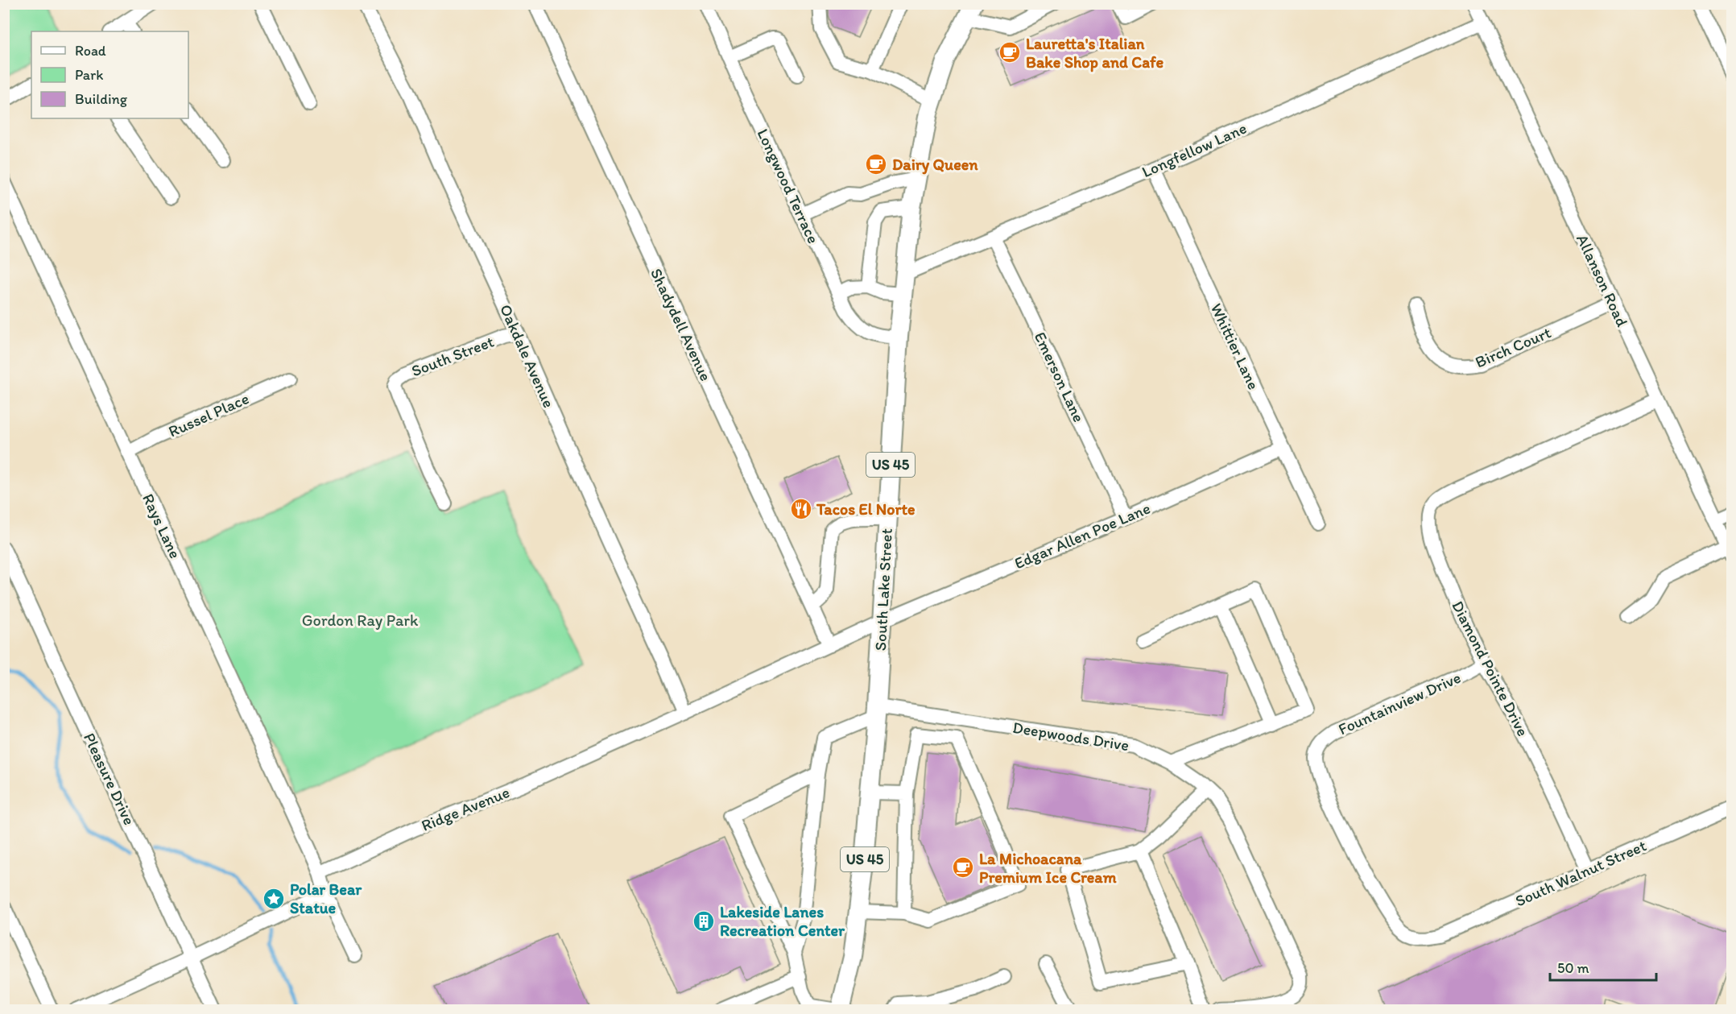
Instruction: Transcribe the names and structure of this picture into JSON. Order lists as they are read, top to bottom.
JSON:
{
  "streets": {
    "main road": ["US 45", "South Lake Street"],
    "street": [
      "Longfellow Lane",
      "Longwood Terrace",
      "Allanson Road",
      "Shadydell Avenue",
      "Whittier Lane",
      "Birch Court",
      "South Street",
      "Oakdale Avenue",
      "Emerson Lane",
      "Russel Place",
      "Rays Lane",
      "Edgar Allen Poe Lane",
      "Diamond Pointe Drive",
      "Fountainview Drive",
      "Deepwoods Drive",
      "Pleasure Drive",
      "Ridge Avenue",
      "South Walnut Street"
    ]
  },
  "crossings": [
    ["Longfellow Lane", "Allanson Road"],
    ["Longfellow Lane", "Whittier Lane"],
    ["Longfellow Lane", "Emerson Lane"],
    ["Longfellow Lane", "South Lake Street"],
    ["Longwood Terrace", "South Lake Street"],
    ["Allanson Road", "Birch Court"],
    ["Allanson Road", "Diamond Pointe Drive"],
    ["Shadydell Avenue", "Ridge Avenue"],
    ["Whittier Lane", "Edgar Allen Poe Lane"],
    ["South Street", "Oakdale Avenue"],
    ["Oakdale Avenue", "Ridge Avenue"],
    ["Emerson Lane", "Edgar Allen Poe Lane"],
    ["Russel Place", "Rays Lane"],
    ["Rays Lane", "Ridge Avenue"],
    ["Edgar Allen Poe Lane", "South Lake Street"],
    ["Edgar Allen Poe Lane", "Ridge Avenue"],
    ["South Lake Street", "Deepwoods Drive"],
    ["South Lake Street", "Ridge Avenue"],
    ["Diamond Pointe Drive", "Fountainview Drive"],
    ["Diamond Pointe Drive", "South Walnut Street"],
    ["Fountainview Drive", "South Walnut Street"]
  ],
  "parks": ["Gordon Ray Park"],
  "places": {
    "cafe": ["Lauretta's Italian Bake Shop and Cafe", "Dairy Queen", "La Michoacana Premium Ice Cream"],
    "restaurant": ["Tacos El Norte"],
    "place": ["Polar Bear Statue"],
    "building": ["Lakeside Lanes Recreation Center"]
  },
  "legend": ["Road", "Park", "Building"],
  "scale_bar": "50 m"
}
